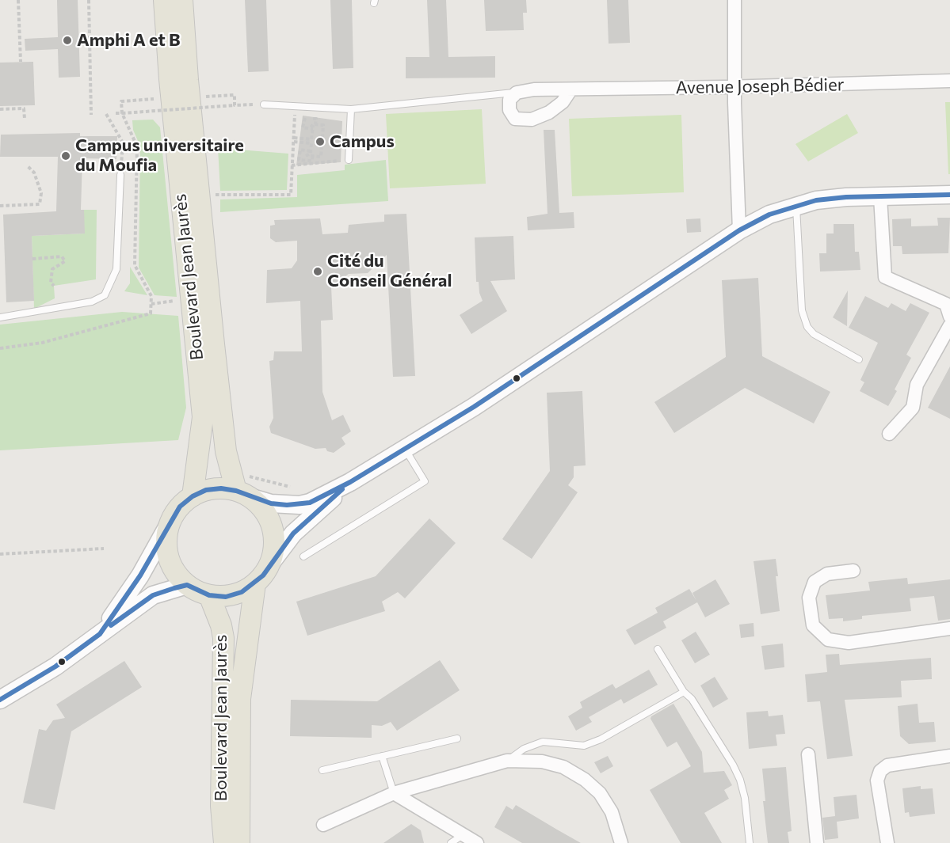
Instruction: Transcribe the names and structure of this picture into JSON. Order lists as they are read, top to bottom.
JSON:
{
  "streets": {
    "main road": ["Boulevard Jean Jaurès"],
    "street": ["Avenue Joseph Bédier"]
  },
  "places": [
    "Amphi A et B",
    "Campus",
    "Campus universitaire du Moufia",
    "Cité du Conseil Général"
  ]
}
